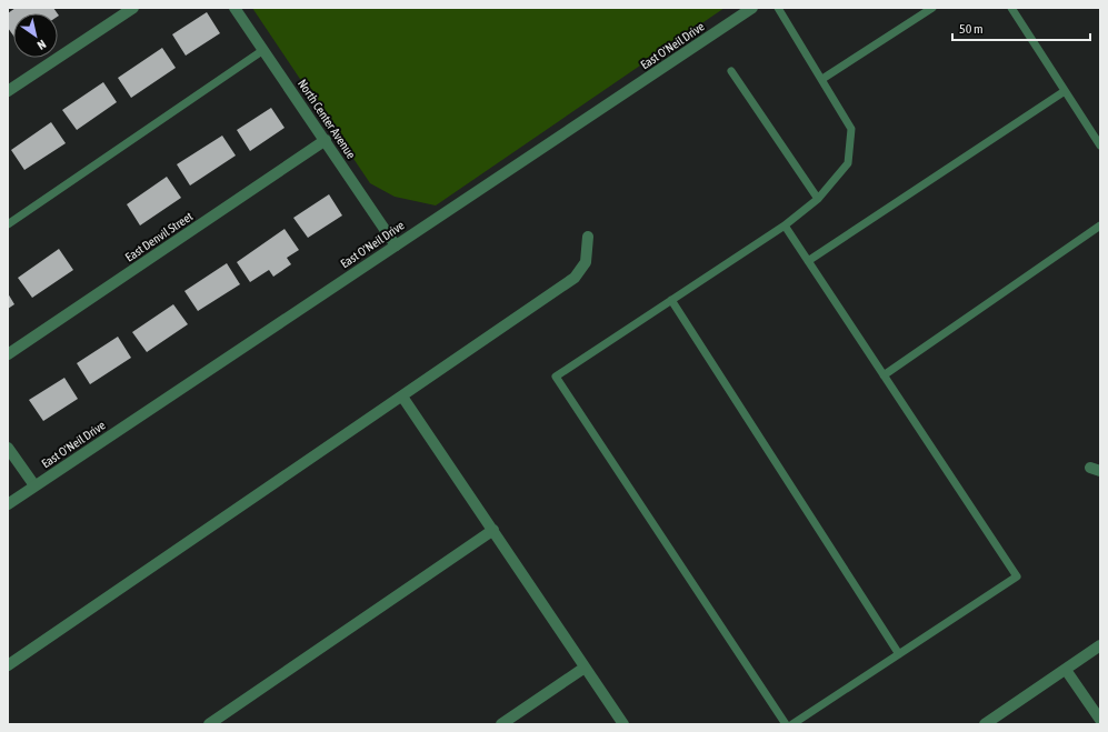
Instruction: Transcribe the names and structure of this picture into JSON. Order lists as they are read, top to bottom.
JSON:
{
  "streets": {
    "street": ["East O'Neil Drive", "North Center Avenue", "East Denvil Street"]
  },
  "crossings": [
    ["East O'Neil Drive", "North Center Avenue"],
    ["North Center Avenue", "East Denvil Street"]
  ],
  "scale_bar": "50 m",
  "north": "bottom right"
}
